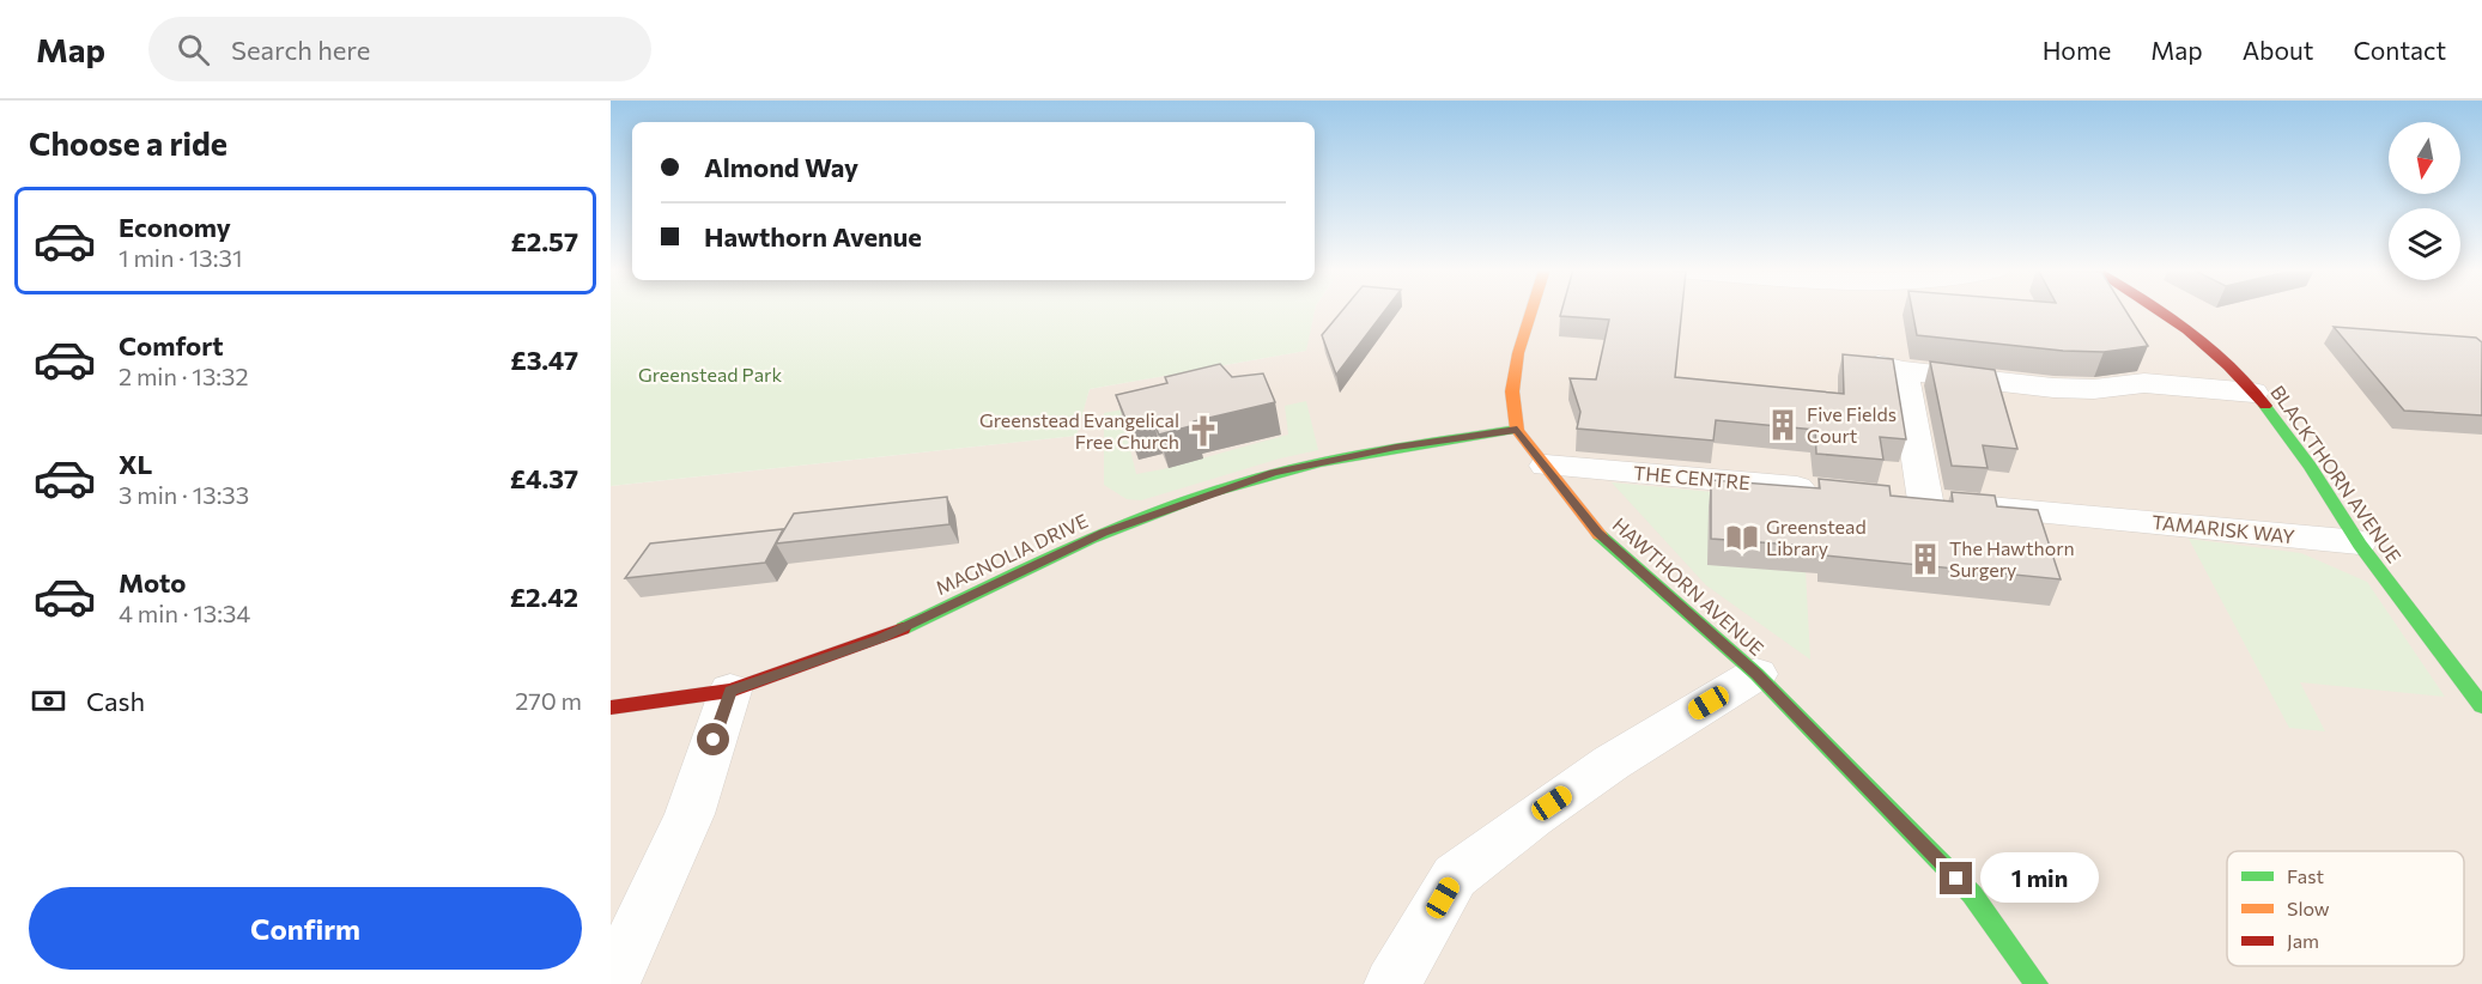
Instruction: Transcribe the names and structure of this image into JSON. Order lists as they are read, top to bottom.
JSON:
{
  "streets": {
    "street": [
      "BLACKTHORN AVENUE",
      "THE CENTRE",
      "TAMARISK WAY",
      "MAGNOLIA DRIVE",
      "HAWTHORN AVENUE"
    ]
  },
  "crossings": [
    ["BLACKTHORN AVENUE", "TAMARISK WAY"],
    ["THE CENTRE", "HAWTHORN AVENUE"],
    ["MAGNOLIA DRIVE", "HAWTHORN AVENUE"]
  ],
  "parks": ["Greenstead Park"],
  "places": {
    "building": ["Five Fields Court", "The Hawthorn Surgery"],
    "church": ["Greenstead Evangelical Free Church"],
    "library": ["Greenstead Library"]
  },
  "legend": ["Fast", "Slow", "Jam"],
  "north": "bottom",
  "page": {
    "header": "Map",
    "search": "Search here",
    "nav": [
      "Home",
      "Map",
      "About",
      "Contact"
    ],
    "heading": "Choose a ride",
    "banner": ["Almond Way", "Hawthorn Avenue"],
    "list": [
      {
        "name": "Economy",
        "note": "1 min · 13:31",
        "value": "£2.57"
      },
      {
        "name": "Comfort",
        "note": "2 min · 13:32",
        "value": "£3.47"
      },
      {
        "name": "XL",
        "note": "3 min · 13:33",
        "value": "£4.37"
      },
      {
        "name": "Moto",
        "note": "4 min · 13:34",
        "value": "£2.42"
      }
    ],
    "pay": ["Cash", "270 m"],
    "bubble": "1 min",
    "buttons": "Confirm"
  }
}
